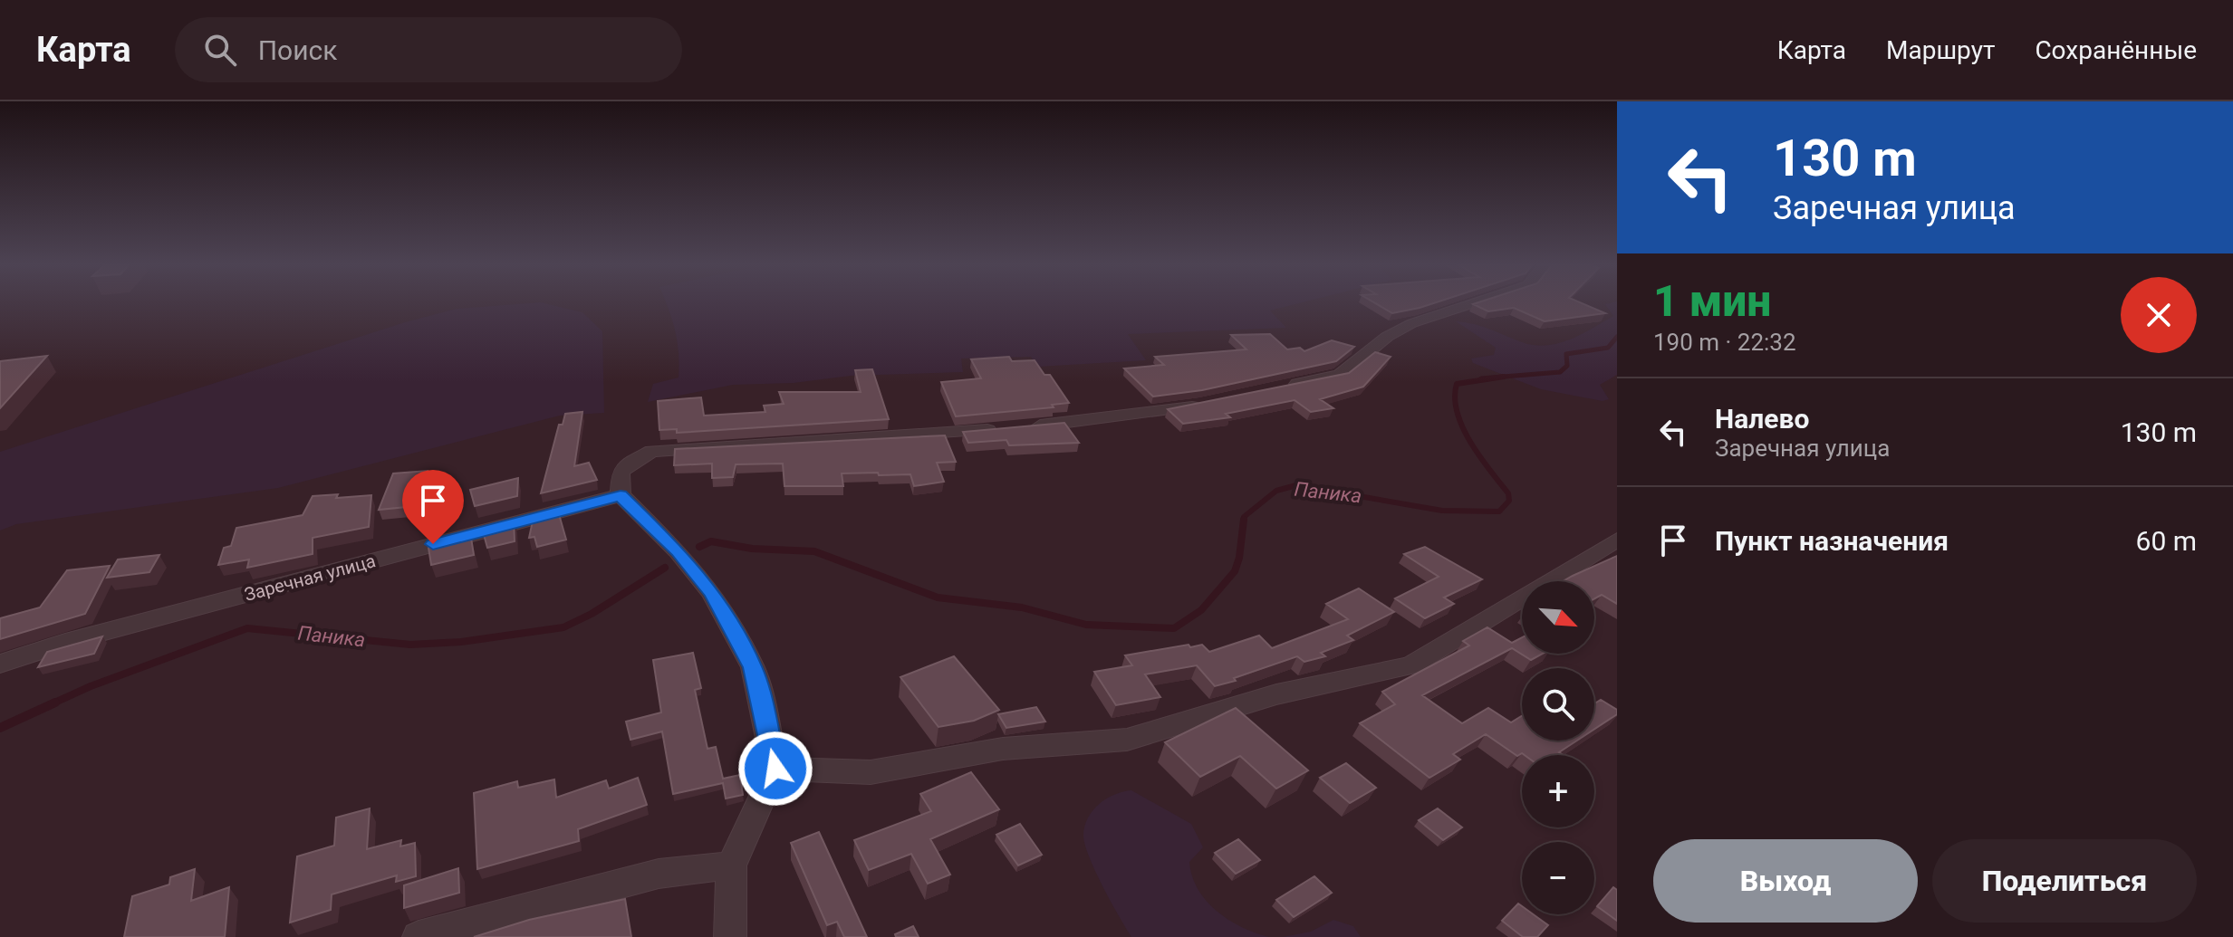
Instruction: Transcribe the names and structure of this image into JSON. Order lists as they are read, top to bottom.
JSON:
{
  "streets": {
    "street": ["Заречная улица"]
  },
  "water": ["Паника"],
  "north": "bottom right",
  "page": {
    "header": "Карта",
    "search": "Поиск",
    "nav": ["Карта", "Маршрут", "Сохранённые"],
    "turn": ["130 m", "Заречная улица"],
    "heading": ["1 мин", "190 m · 22:32"],
    "list": [
      {
        "name": "Налево",
        "note": "Заречная улица",
        "value": "130 m"
      },
      {
        "name": "Пункт назначения",
        "value": "60 m"
      }
    ],
    "map_buttons": ["+", "−"],
    "buttons": ["Выход", "Поделиться"]
  }
}
